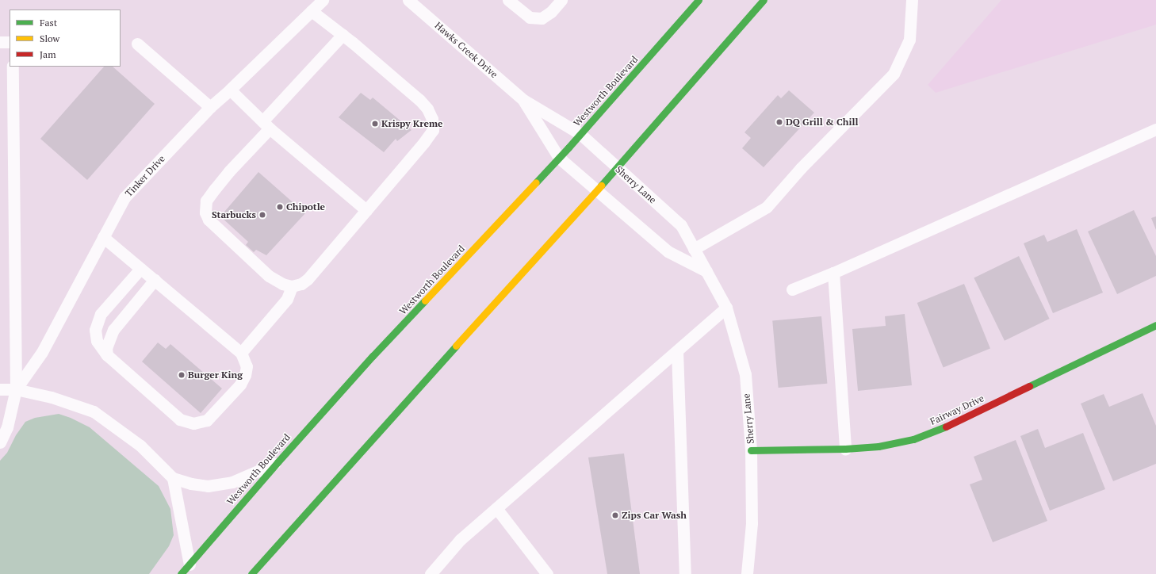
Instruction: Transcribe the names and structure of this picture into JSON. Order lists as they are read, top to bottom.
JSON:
{
  "streets": {
    "main road": ["Westworth Boulevard", "Fairway Drive"],
    "lane": ["Hawks Creek Drive", "Tinker Drive", "Sherry Lane"]
  },
  "crossings": [
    ["Hawks Creek Drive", "Westworth Boulevard"],
    ["Hawks Creek Drive", "Sherry Lane"],
    ["Westworth Boulevard", "Sherry Lane"],
    ["Sherry Lane", "Fairway Drive"]
  ],
  "places": [
    "DQ Grill & Chill",
    "Krispy Kreme",
    "Chipotle",
    "Starbucks",
    "Burger King",
    "Zips Car Wash"
  ],
  "legend": ["Fast", "Slow", "Jam"]
}
